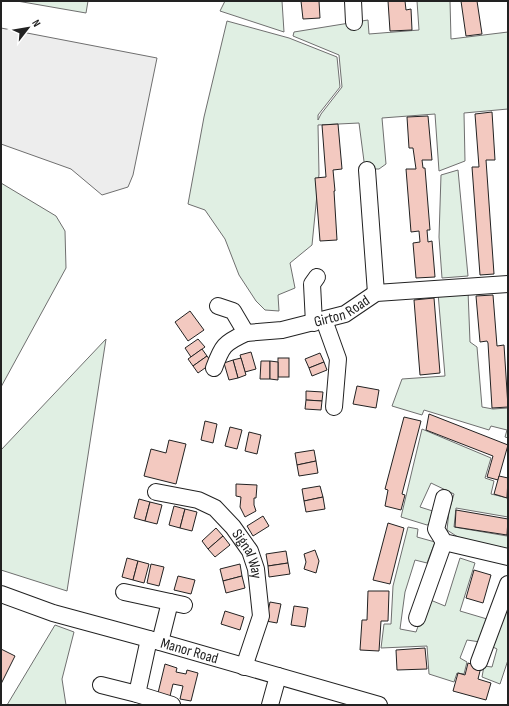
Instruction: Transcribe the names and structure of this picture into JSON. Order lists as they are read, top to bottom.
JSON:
{
  "streets": {
    "street": ["Girton Road", "Signal Way", "Manor Road"]
  },
  "crossings": [
    ["Signal Way", "Manor Road"]
  ],
  "north": "top right"
}
